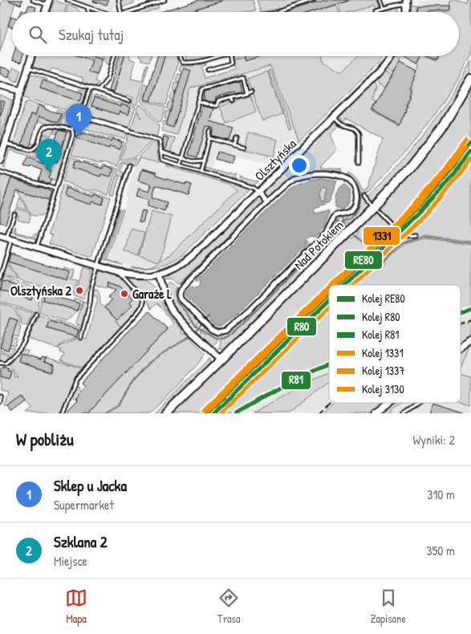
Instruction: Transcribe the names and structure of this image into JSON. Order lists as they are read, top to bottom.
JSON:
{
  "streets": {
    "main road": ["Nad Potokiem"],
    "street": ["Olsztyńska"]
  },
  "places": ["Olsztyńska 2", "Garaże L"],
  "lines": [
    "rail line 1331",
    "rail line RE80",
    "rail line 3130",
    "rail line R80",
    "rail line 1337",
    "rail line R81"
  ],
  "legend": [
    "Kolej RE80",
    "Kolej R80",
    "Kolej R81",
    "Kolej 1331",
    "Kolej 1337",
    "Kolej 3130"
  ],
  "page": {
    "search": "Szukaj tutaj",
    "pins": ["1", "2"],
    "heading": ["W pobliżu", "Wyniki: 2"],
    "list": [
      {
        "mark": "1",
        "name": "Sklep u Jacka",
        "note": "Supermarket",
        "value": "310 m"
      },
      {
        "mark": "2",
        "name": "Szklana 2",
        "note": "Miejsce",
        "value": "350 m"
      }
    ],
    "nav": ["Mapa", "Trasa", "Zapisane"]
  }
}
